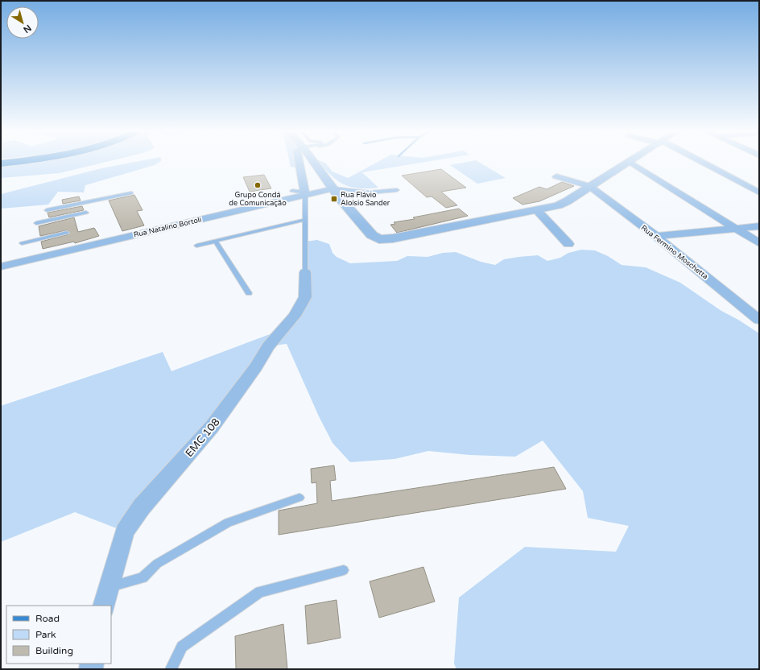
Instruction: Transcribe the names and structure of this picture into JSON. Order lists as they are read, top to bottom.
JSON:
{
  "streets": {
    "street": ["Rua Natalino Bortoli", "Rua Fermino Moschetta", "EMC 108"]
  },
  "places": {
    "other": ["Grupo Condá de Comunicação"],
    "transit": ["Rua Flávio Aloísio Sander"]
  },
  "legend": ["Road", "Park", "Building"],
  "north": "bottom right"
}
